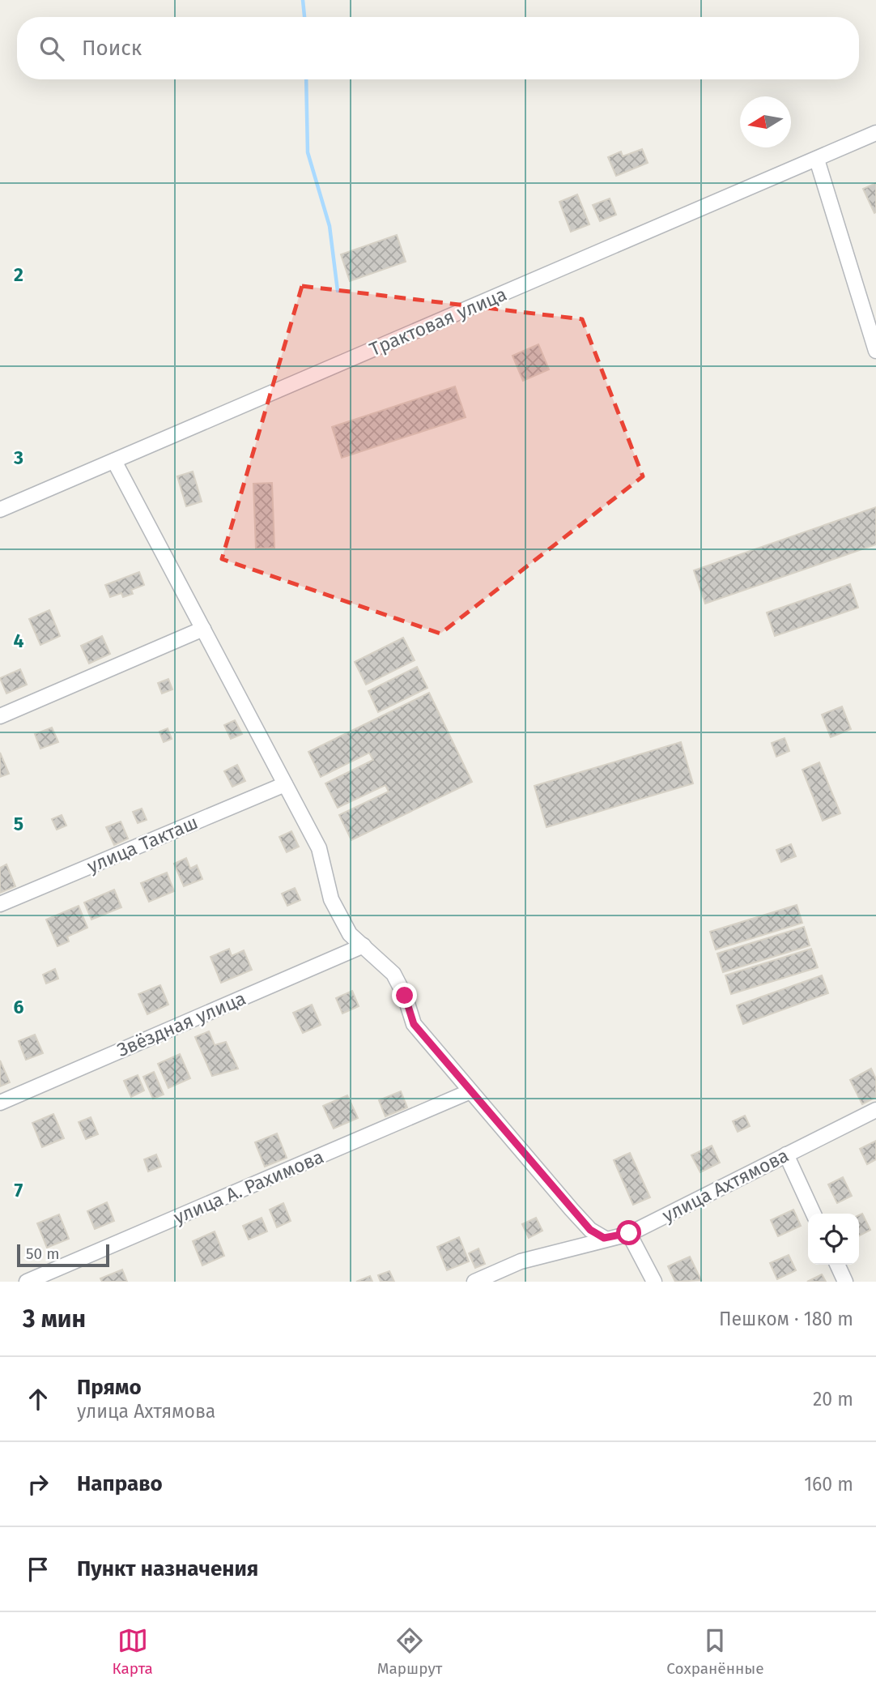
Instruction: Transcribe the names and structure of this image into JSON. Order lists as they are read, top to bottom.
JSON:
{
  "streets": {
    "street": [
      "Трактовая улица",
      "улица Такташ",
      "Звёздная улица",
      "улица Ахтямова",
      "улица А. Рахимова"
    ]
  },
  "scale_bar": "50 m",
  "north": "left",
  "page": {
    "search": "Поиск",
    "scale": "50 m",
    "heading": ["3 мин", "Пешком · 180 m"],
    "list": [
      ["Прямо", "улица Ахтямова", "20 m"],
      ["Направо", "160 m"],
      "Пункт назначения"
    ],
    "nav": ["Карта", "Маршрут", "Сохранённые"]
  },
  "grid": {
    "rows": [
      "2",
      "3",
      "4",
      "5",
      "6",
      "7"
    ]
  }
}
